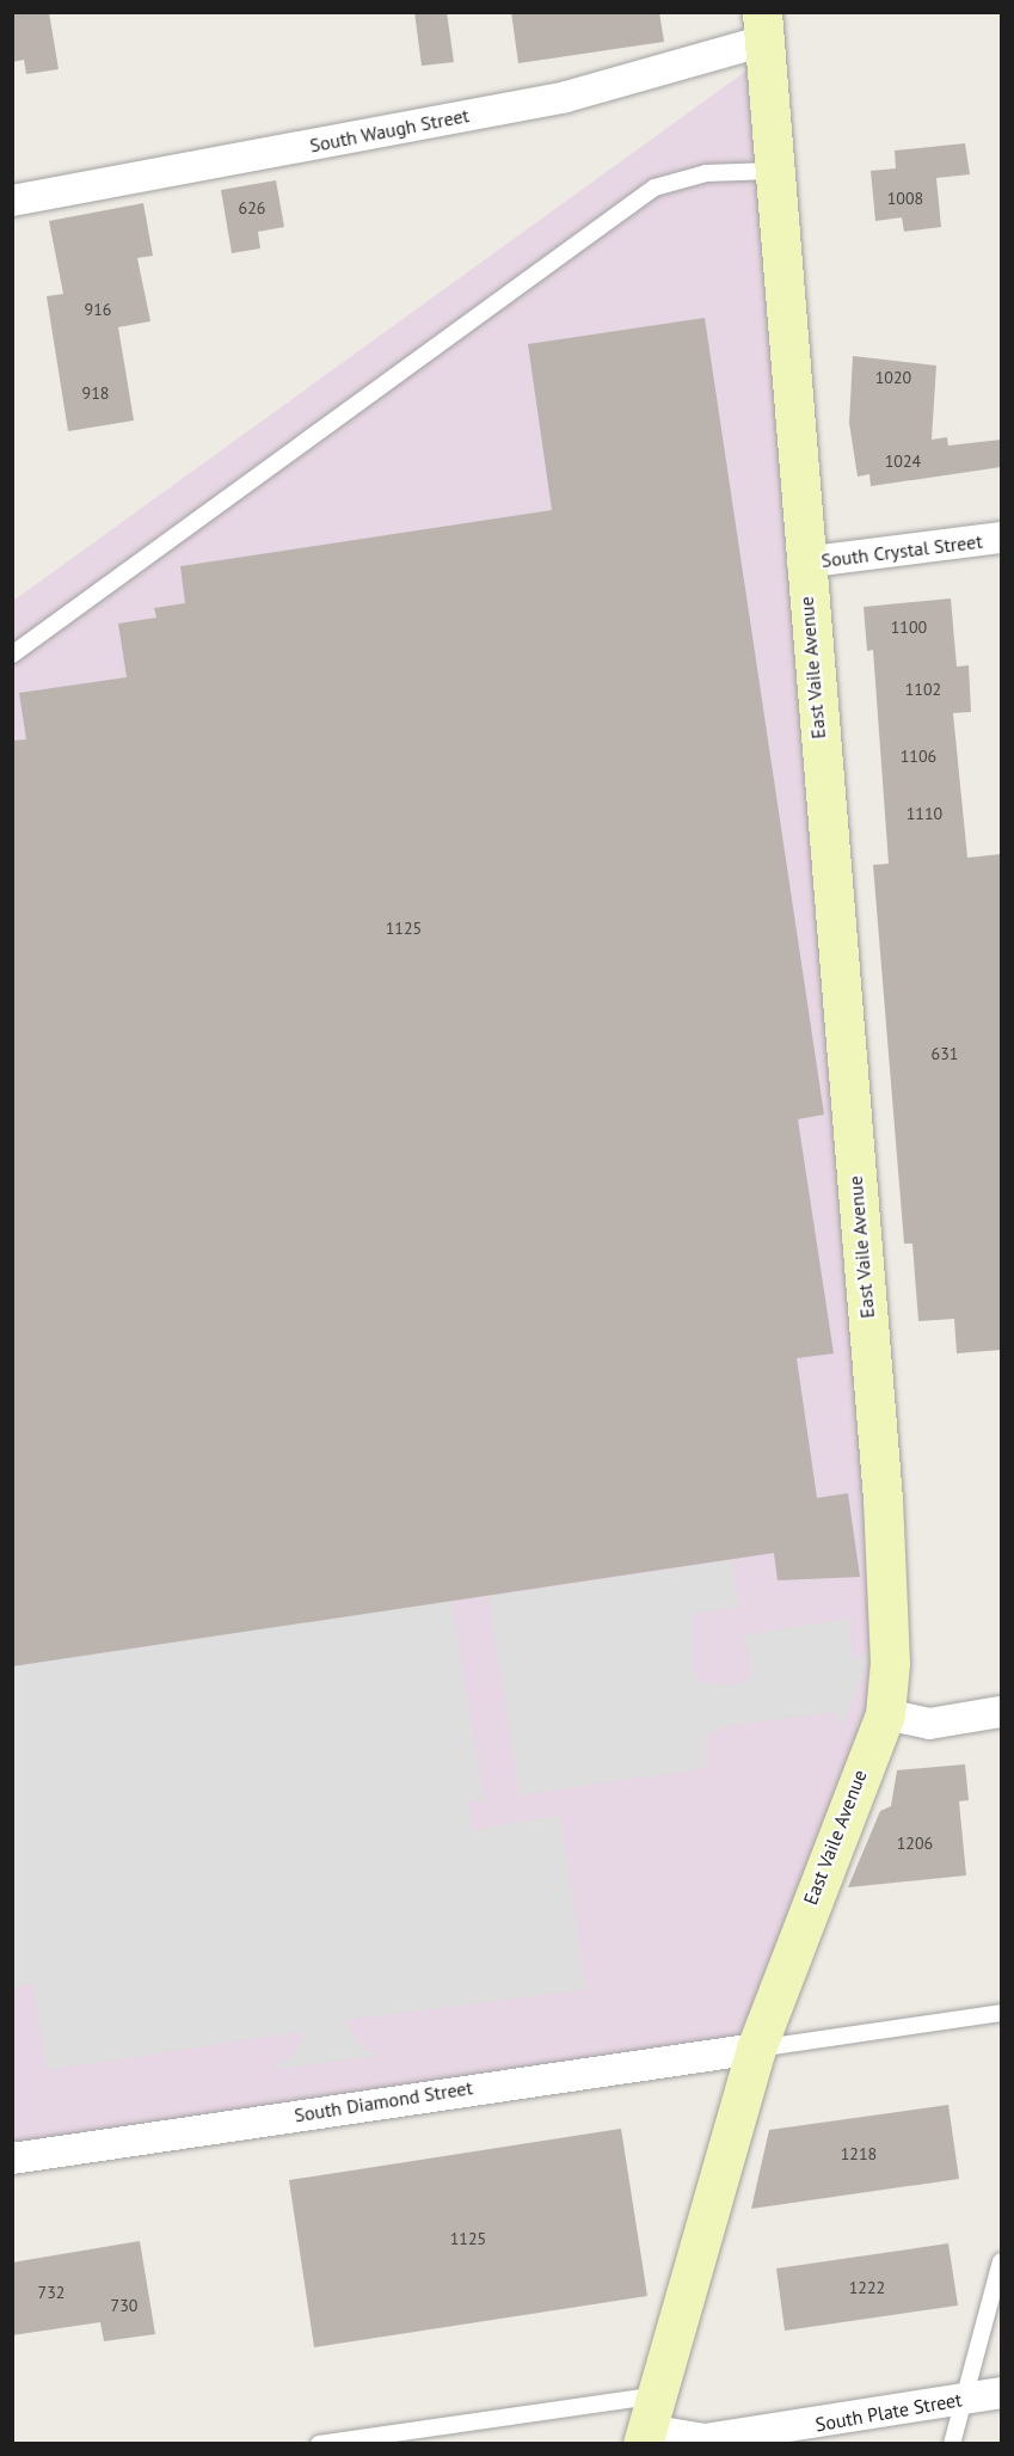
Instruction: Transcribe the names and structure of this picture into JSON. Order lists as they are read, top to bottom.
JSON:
{
  "streets": {
    "street": [
      "South Waugh Street",
      "South Crystal Street",
      "East Vaile Avenue",
      "South Diamond Street",
      "South Plate Street"
    ]
  },
  "crossings": [
    ["South Waugh Street", "East Vaile Avenue"],
    ["South Crystal Street", "East Vaile Avenue"],
    ["East Vaile Avenue", "South Diamond Street"],
    ["East Vaile Avenue", "South Plate Street"]
  ],
  "house_numbers": [
    "1008",
    "626",
    "916",
    "1020",
    "918",
    "1024",
    "1100",
    "1102",
    "1106",
    "1110",
    "1125",
    "631",
    "1206",
    "1218",
    "1125",
    "1222",
    "732",
    "730"
  ]
}
